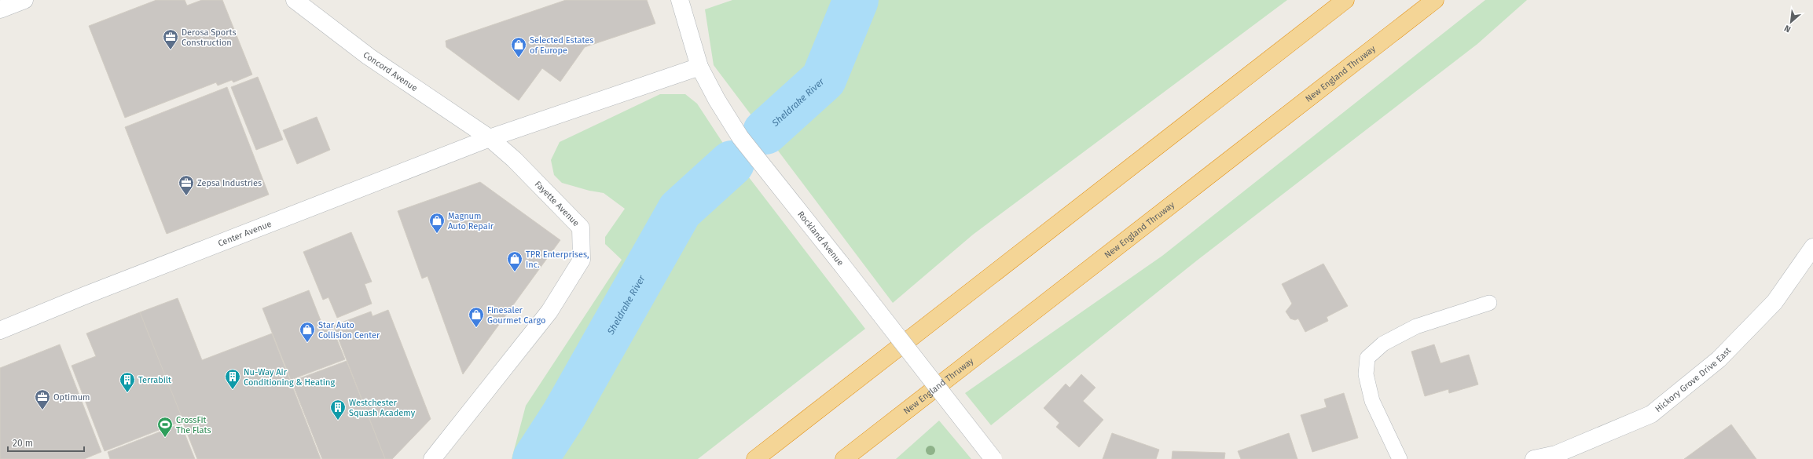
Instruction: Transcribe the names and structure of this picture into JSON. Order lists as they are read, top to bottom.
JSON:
{
  "streets": {
    "highway": ["New England Thruway"],
    "street": [
      "Concord Avenue",
      "Fayette Avenue",
      "Center Avenue",
      "Rockland Avenue",
      "Hickory Grove Drive East"
    ]
  },
  "crossings": [
    ["Concord Avenue", "Fayette Avenue"],
    ["Concord Avenue", "Center Avenue"],
    ["Fayette Avenue", "Center Avenue"]
  ],
  "water": ["Sheldrake River"],
  "places": {
    "office": ["Derosa Sports Construction", "Zepsa Industries", "Optimum"],
    "shop": [
      "Selected Estates of Europe",
      "Magnum Auto Repair",
      "TPR Enterprises, Inc.",
      "Finesaler Gourmet Cargo",
      "Star Auto Collision Center"
    ],
    "building": ["Nu-Way Air Conditioning & Heating", "Terrabilt", "Westchester Squash Academy"],
    "sports": ["CrossFit The Flats"]
  },
  "scale_bar": "20 m",
  "north": "bottom left"
}
